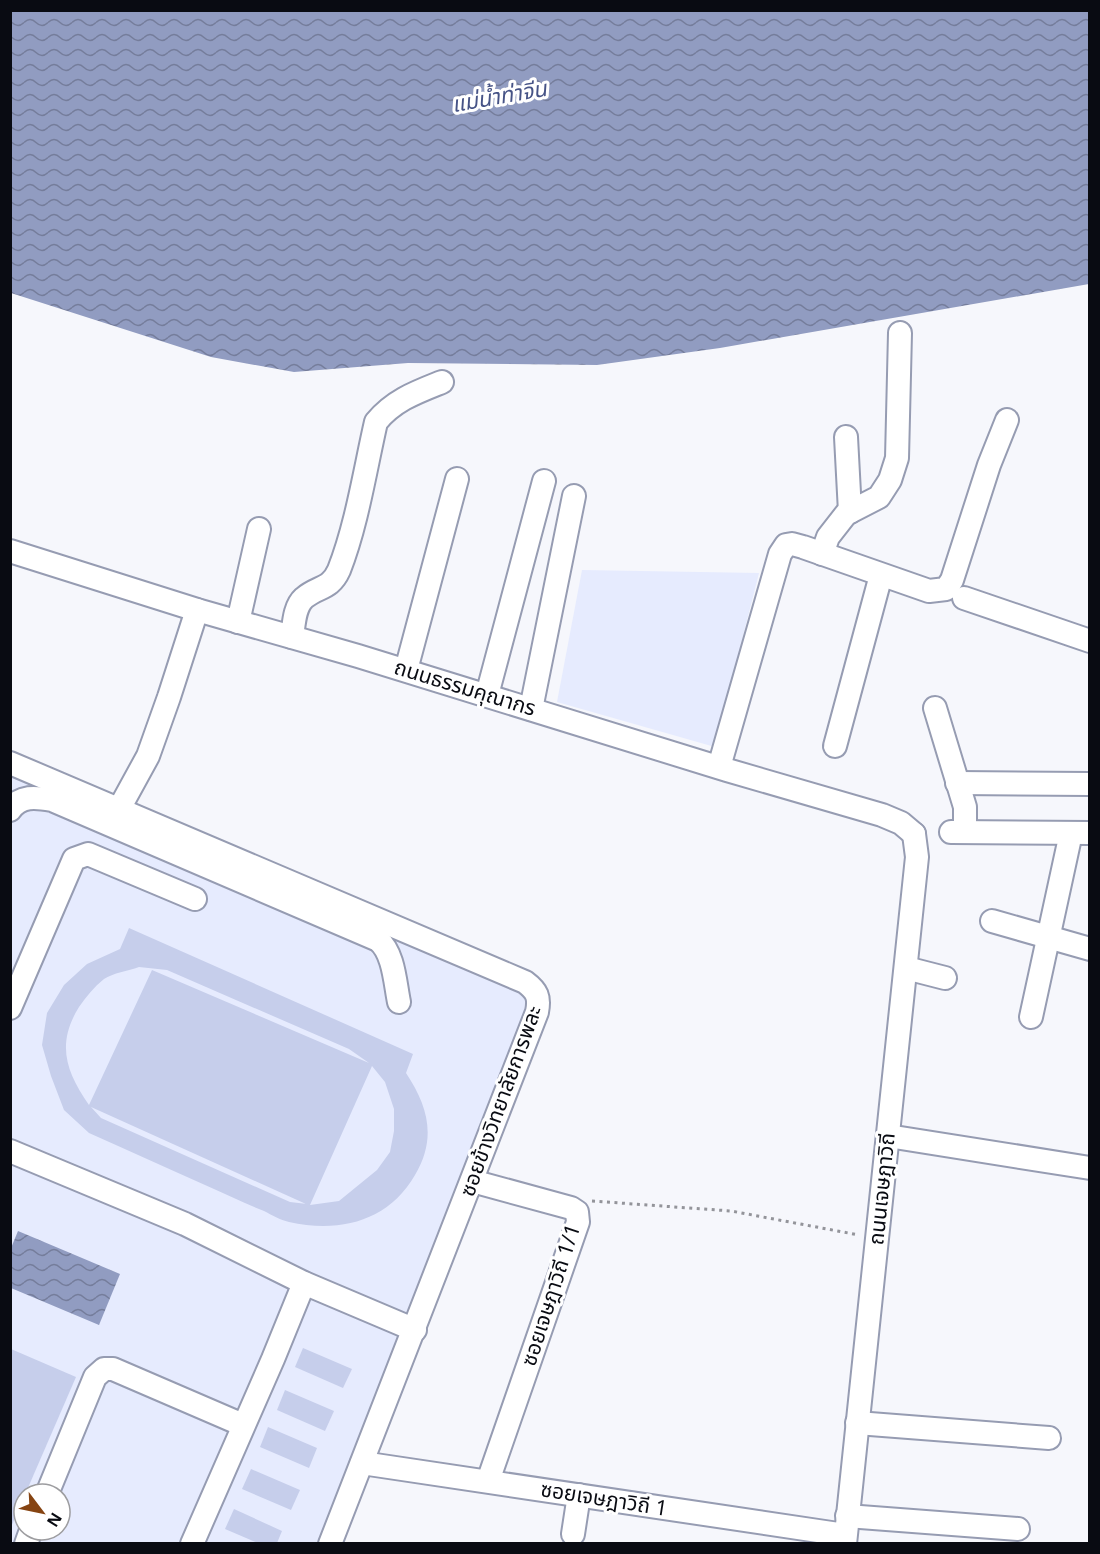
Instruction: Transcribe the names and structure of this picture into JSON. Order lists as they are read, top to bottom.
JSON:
{
  "streets": {
    "street": [
      "ถนนธรรมคุณากร",
      "ซอยข้างวิทยาลัยการพละ",
      "ถนนเจษฎาวิถี",
      "ซอยเจษฎาวิถี 1/1",
      "ซอยเจษฎาวิถี 1"
    ]
  },
  "crossings": [
    ["ถนนธรรมคุณากร", "ถนนเจษฎาวิถี"],
    ["ซอยข้างวิทยาลัยการพละ", "ซอยเจษฎาวิถี 1/1"],
    ["ซอยข้างวิทยาลัยการพละ", "ซอยเจษฎาวิถี 1"],
    ["ถนนเจษฎาวิถี", "ซอยเจษฎาวิถี 1"],
    ["ซอยเจษฎาวิถี 1/1", "ซอยเจษฎาวิถี 1"]
  ],
  "water": ["แม่น้ำท่าจีน"],
  "north": "bottom right"
}
